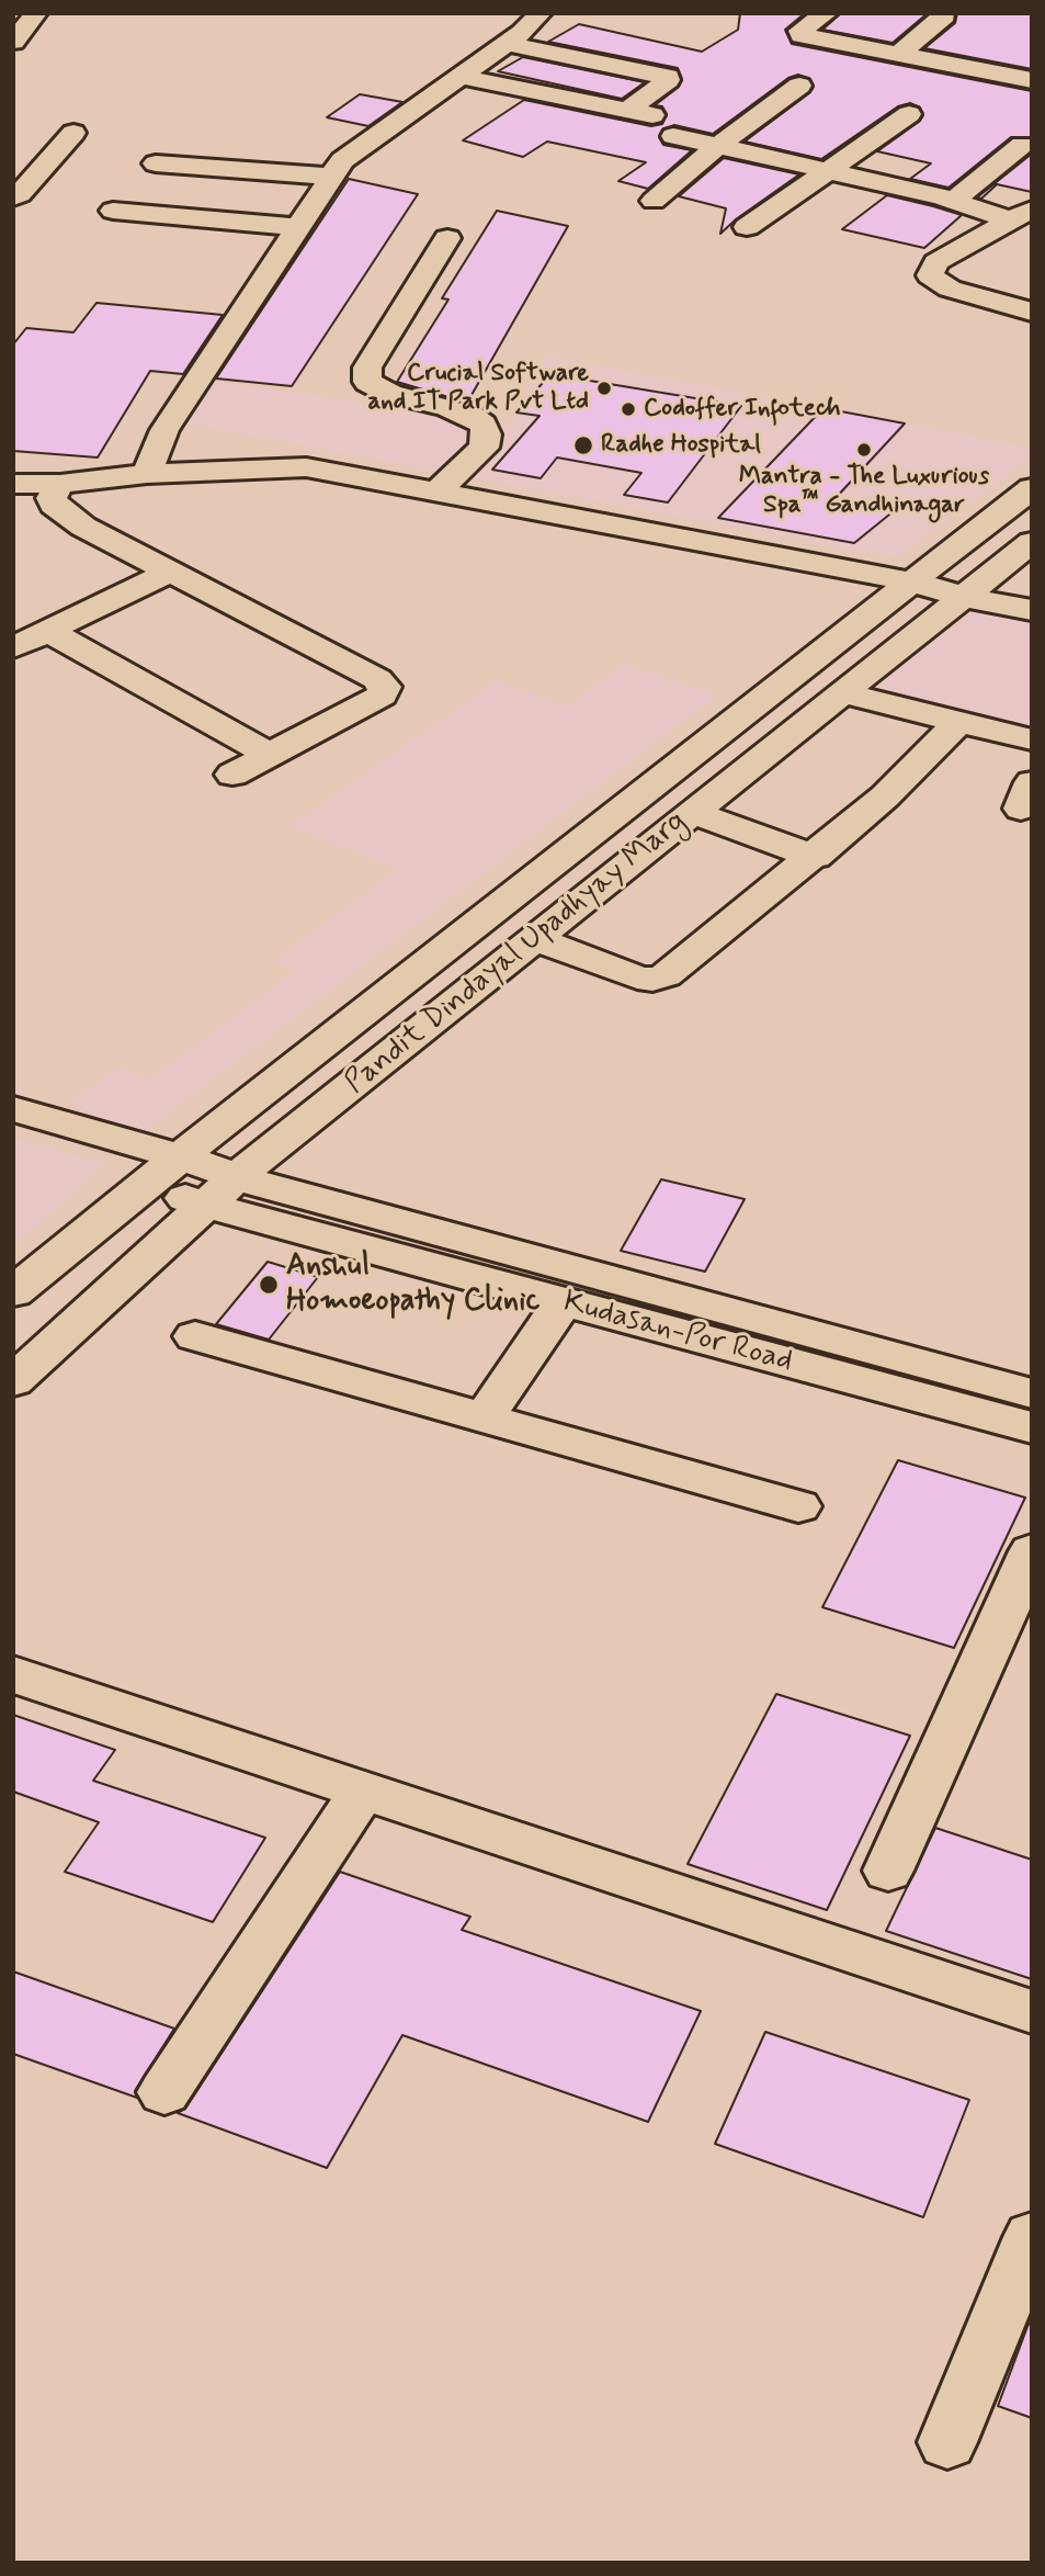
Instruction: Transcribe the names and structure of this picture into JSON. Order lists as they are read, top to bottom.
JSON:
{
  "streets": {
    "street": ["Pandit Dindayal Upadhyay Marg", "Kudasan-Por Road"]
  },
  "crossings": [
    ["Pandit Dindayal Upadhyay Marg", "Kudasan-Por Road"]
  ],
  "places": [
    "Crucial Software and IT Park Pvt Ltd",
    "Codoffer Infotech",
    "Radhe Hospital",
    "Mantra - The Luxurious Spa™ Gandhinagar",
    "Anshul Homoeopathy Clinic"
  ]
}
